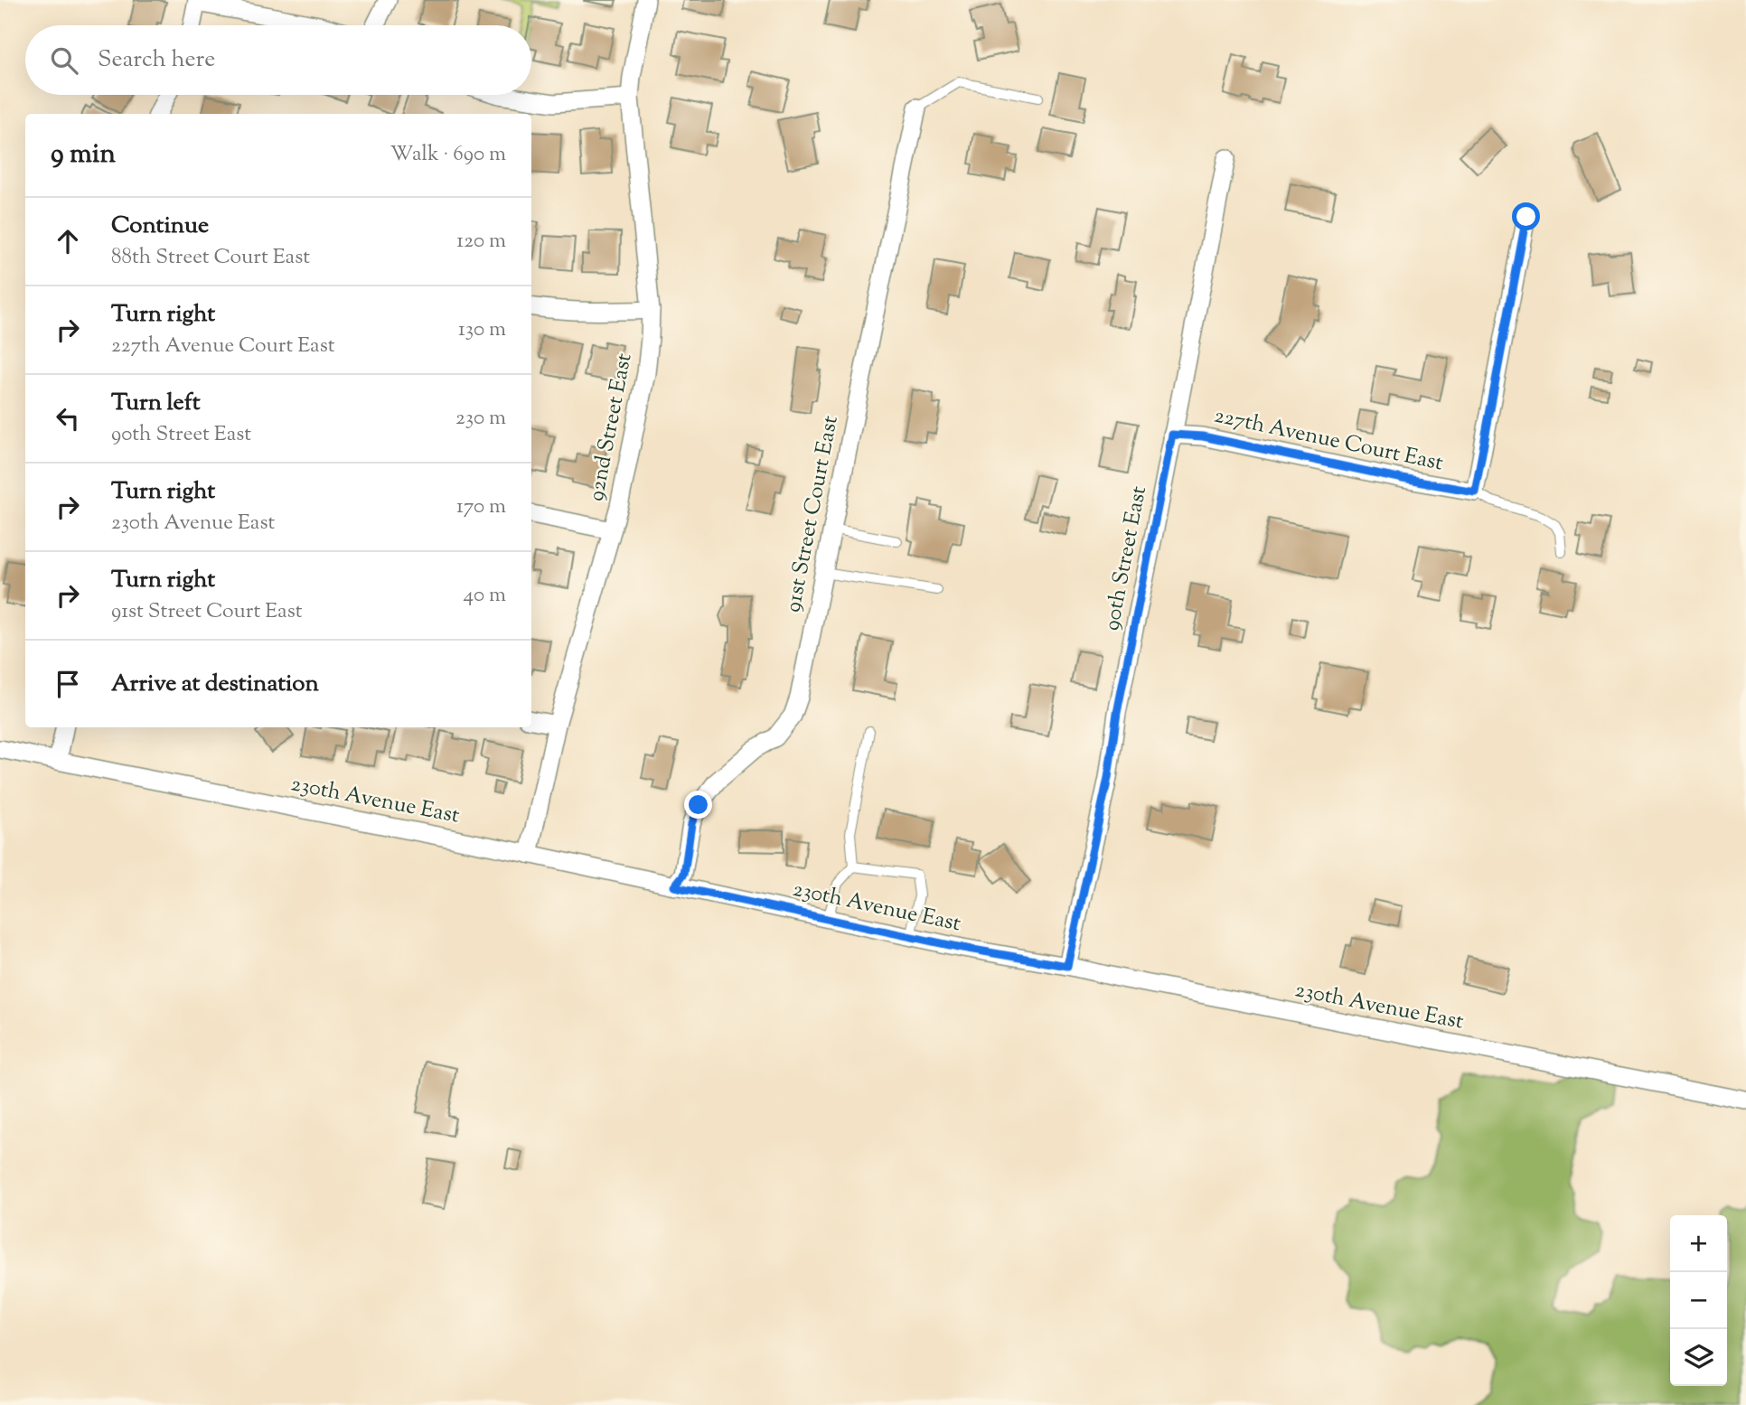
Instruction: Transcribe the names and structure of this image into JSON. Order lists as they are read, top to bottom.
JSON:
{
  "streets": {
    "street": [
      "92nd Street East",
      "227th Avenue Court East",
      "91st Street Court East",
      "90th Street East",
      "230th Avenue East"
    ]
  },
  "crossings": [
    ["92nd Street East", "230th Avenue East"],
    ["227th Avenue Court East", "90th Street East"],
    ["91st Street Court East", "230th Avenue East"],
    ["90th Street East", "230th Avenue East"]
  ],
  "page": {
    "search": "Search here",
    "heading": ["9 min", "Walk · 690 m"],
    "list": [
      ["Continue", "88th Street Court East", "120 m"],
      ["Turn right", "227th Avenue Court East", "130 m"],
      ["Turn left", "90th Street East", "230 m"],
      ["Turn right", "230th Avenue East", "170 m"],
      ["Turn right", "91st Street Court East", "40 m"],
      "Arrive at destination"
    ],
    "map_buttons": ["+", "−"]
  }
}
